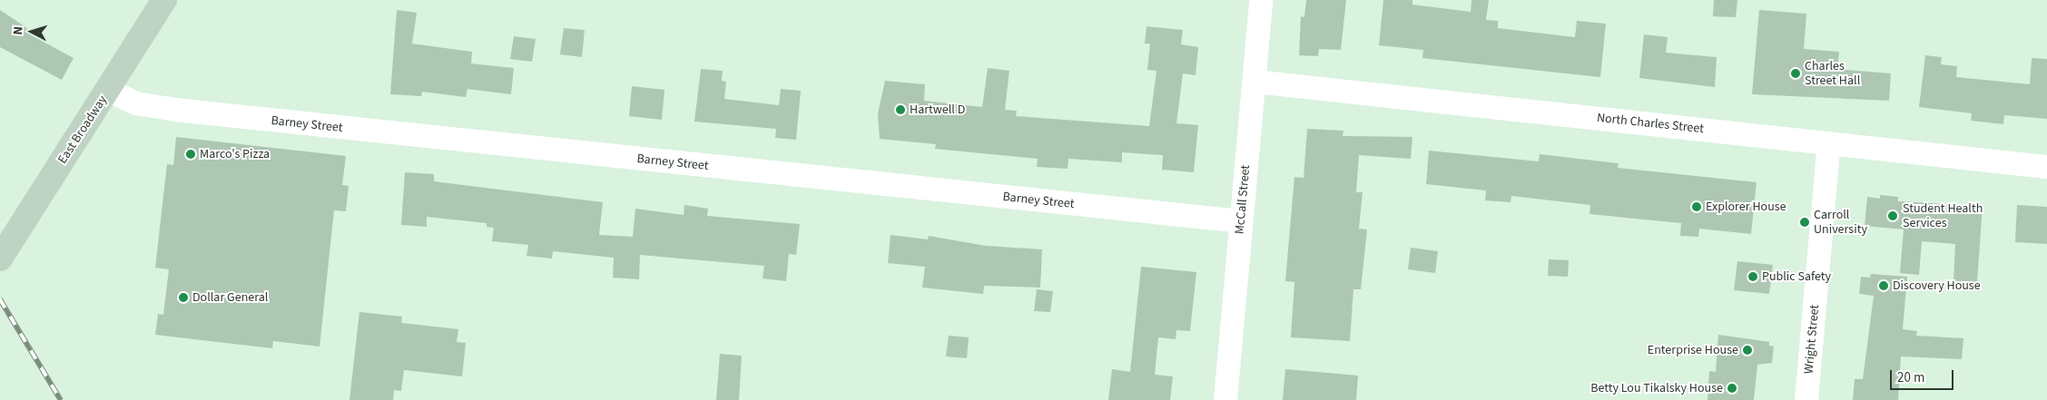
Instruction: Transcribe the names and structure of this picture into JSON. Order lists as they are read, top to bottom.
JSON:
{
  "streets": {
    "main road": ["East Broadway"],
    "street": [
      "North Charles Street",
      "Barney Street",
      "McCall Street",
      "Wright Street"
    ]
  },
  "crossings": [
    ["North Charles Street", "McCall Street"],
    ["North Charles Street", "Wright Street"],
    ["Barney Street", "East Broadway"],
    ["Barney Street", "McCall Street"]
  ],
  "places": [
    "Charles Street Hall",
    "Hartwell D",
    "Marco's Pizza",
    "Explorer House",
    "Student Health Services",
    "Carroll University",
    "Public Safety",
    "Discovery House",
    "Dollar General",
    "Enterprise House",
    "Betty Lou Tikalsky House"
  ],
  "scale_bar": "20 m",
  "north": "left"
}
